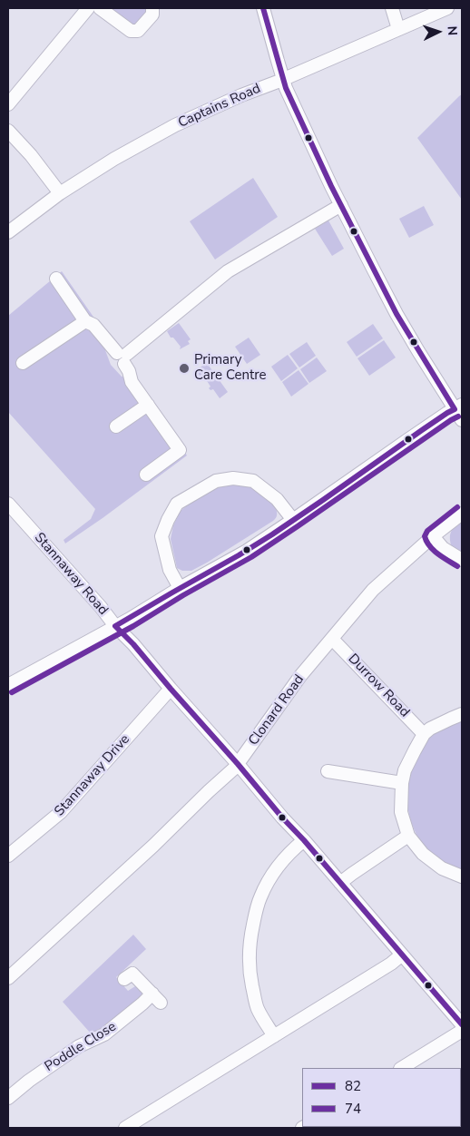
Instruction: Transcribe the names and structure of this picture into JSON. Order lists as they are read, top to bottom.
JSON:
{
  "streets": {
    "street": [
      "Captains Road",
      "Stannaway Road",
      "Durrow Road",
      "Clonard Road",
      "Stannaway Drive",
      "Poddle Close"
    ]
  },
  "crossings": [
    ["Stannaway Road", "Clonard Road"],
    ["Stannaway Road", "Stannaway Drive"],
    ["Durrow Road", "Clonard Road"]
  ],
  "places": ["Primary Care Centre"],
  "lines": ["transit line 82", "transit line 74"],
  "legend": ["82", "74"],
  "north": "right"
}
